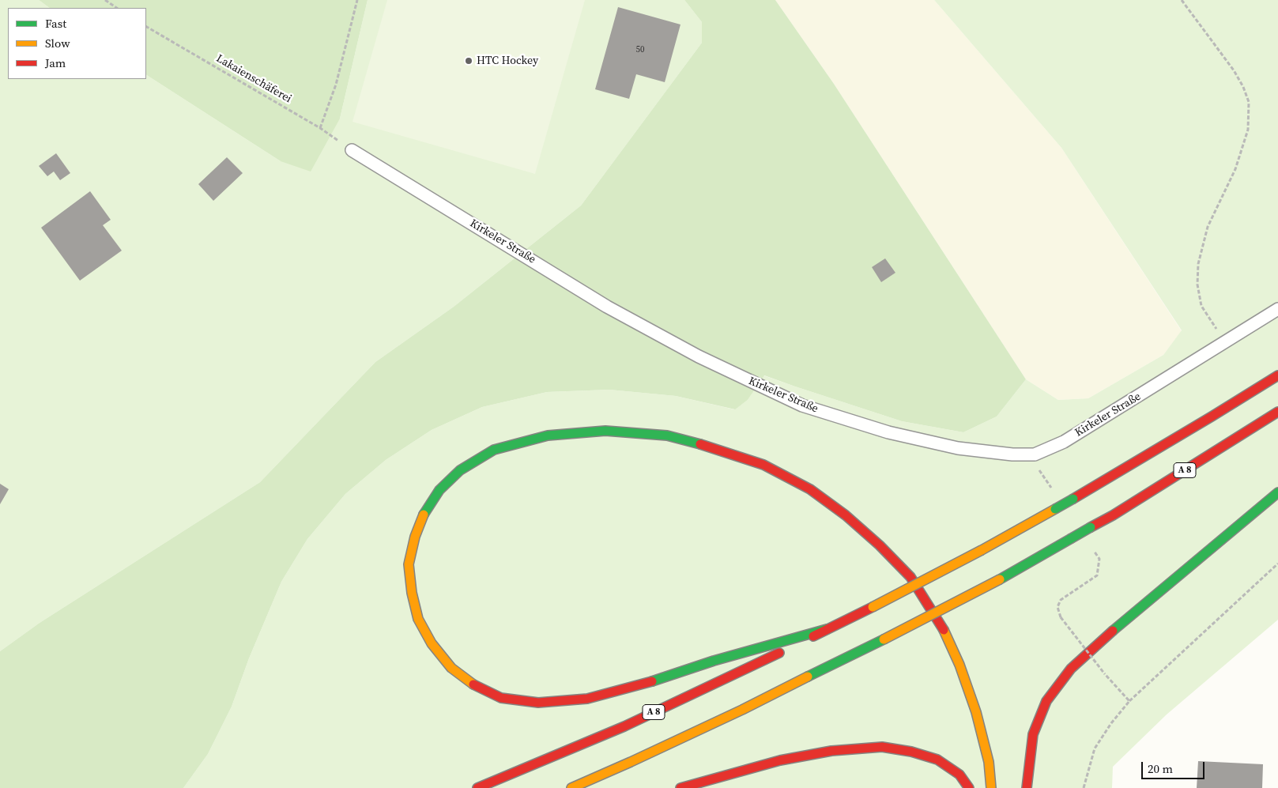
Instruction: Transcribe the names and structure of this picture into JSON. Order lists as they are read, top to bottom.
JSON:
{
  "streets": {
    "highway": ["A 8"],
    "lane": ["Kirkeler Straße"],
    "path": ["Lakaienschäferei"]
  },
  "crossings": [
    ["Lakaienschäferei", "Kirkeler Straße"]
  ],
  "places": ["HTC Hockey"],
  "house_numbers": ["50"],
  "legend": ["Fast", "Slow", "Jam"],
  "scale_bar": "20 m"
}
